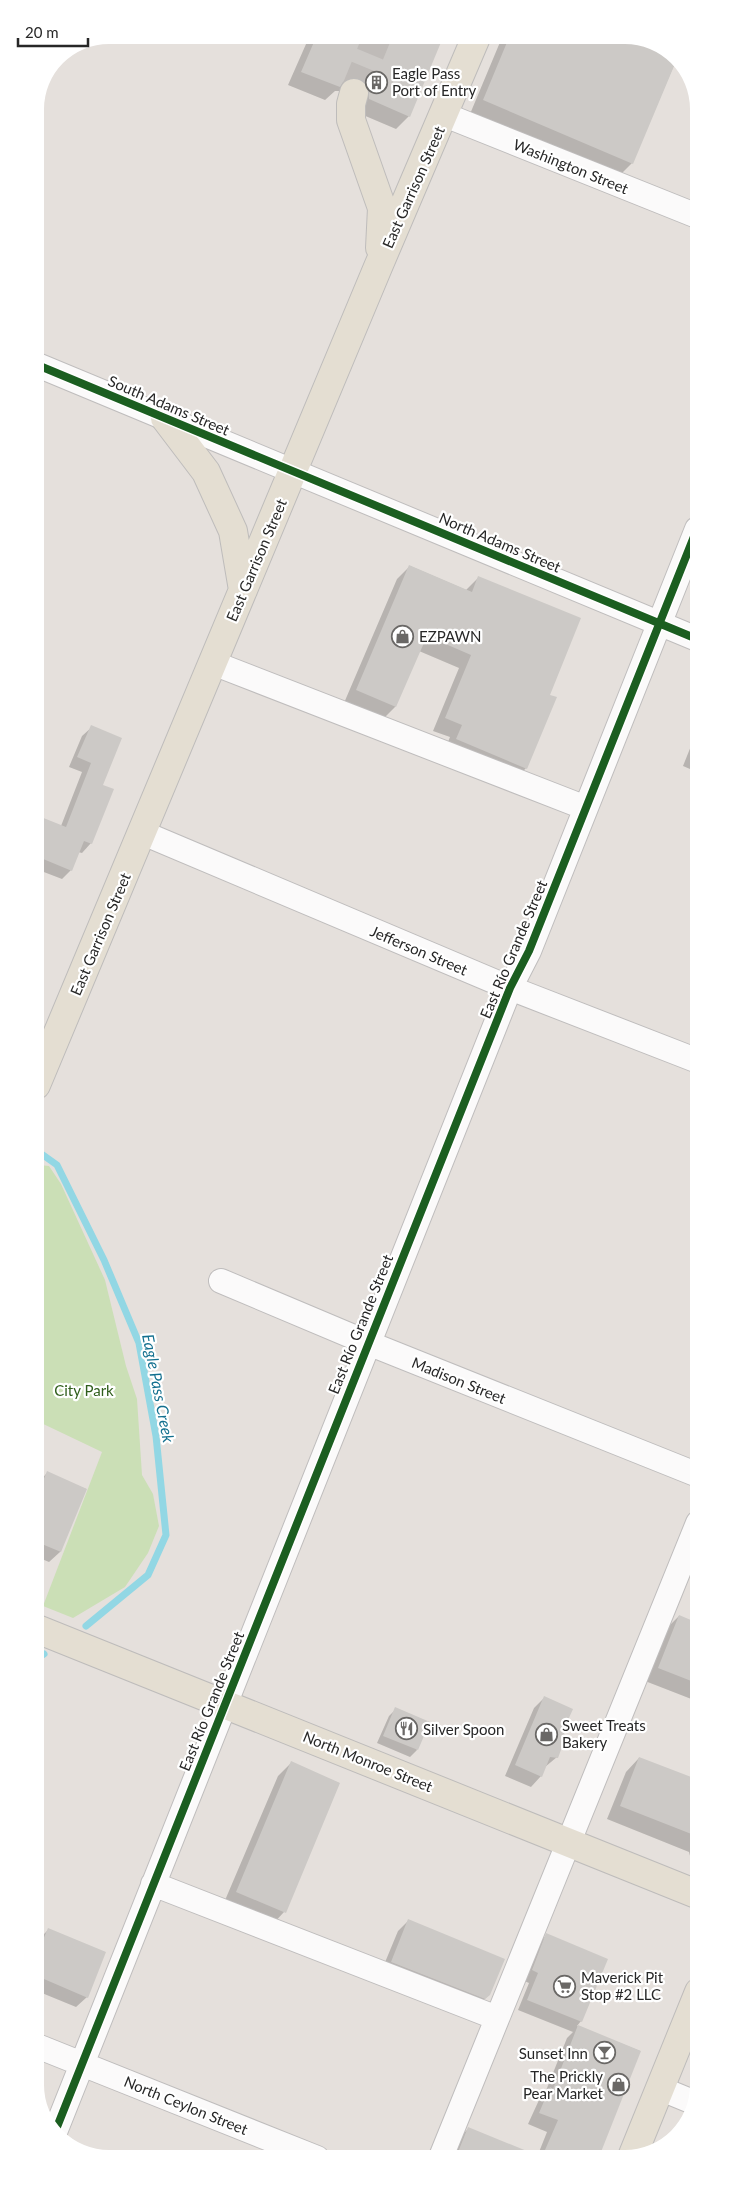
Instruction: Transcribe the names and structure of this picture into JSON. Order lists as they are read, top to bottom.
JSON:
{
  "streets": {
    "main road": ["East Garrison Street", "North Monroe Street"],
    "street": [
      "Washington Street",
      "South Adams Street",
      "North Adams Street",
      "East Río Grande Street",
      "Jefferson Street",
      "Madison Street",
      "North Ceylon Street"
    ]
  },
  "crossings": [
    ["Washington Street", "East Garrison Street"],
    ["East Garrison Street", "South Adams Street"],
    ["East Garrison Street", "North Adams Street"],
    ["East Garrison Street", "Jefferson Street"],
    ["South Adams Street", "North Adams Street"],
    ["North Adams Street", "East Río Grande Street"],
    ["East Río Grande Street", "Jefferson Street"],
    ["East Río Grande Street", "Madison Street"],
    ["East Río Grande Street", "North Monroe Street"],
    ["East Río Grande Street", "North Ceylon Street"]
  ],
  "water": ["Eagle Pass Creek"],
  "parks": ["City Park"],
  "places": {
    "building": ["Eagle Pass Port of Entry"],
    "shop": ["EZPAWN", "Sweet Treats Bakery", "The Prickly Pear Market"],
    "restaurant": ["Silver Spoon"],
    "supermarket": ["Maverick Pit Stop #2 LLC"],
    "bar": ["Sunset Inn"]
  },
  "scale_bar": "20 m"
}
